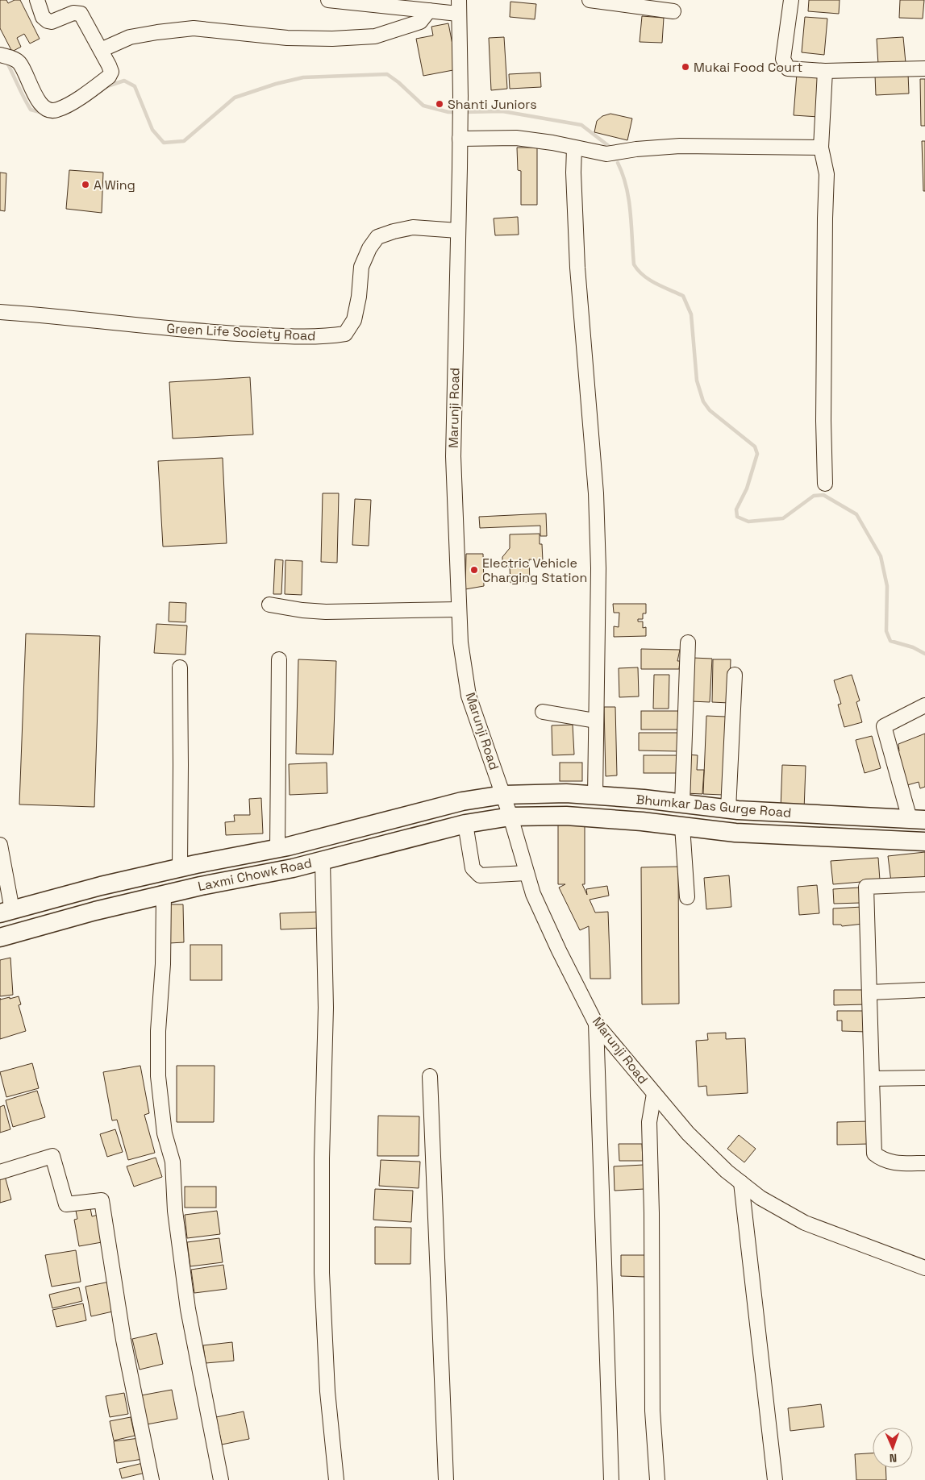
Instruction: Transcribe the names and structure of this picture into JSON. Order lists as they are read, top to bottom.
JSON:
{
  "streets": {
    "main road": ["Bhumkar Das Gurge Road", "Laxmi Chowk Road"],
    "street": ["Green Life Society Road", "Marunji Road"]
  },
  "crossings": [
    ["Green Life Society Road", "Marunji Road"],
    ["Marunji Road", "Bhumkar Das Gurge Road"],
    ["Marunji Road", "Laxmi Chowk Road"],
    ["Bhumkar Das Gurge Road", "Laxmi Chowk Road"]
  ],
  "places": [
    "Mukai Food Court",
    "Shanti Juniors",
    "A Wing",
    "Electric Vehicle Charging Station"
  ],
  "north": "bottom"
}
